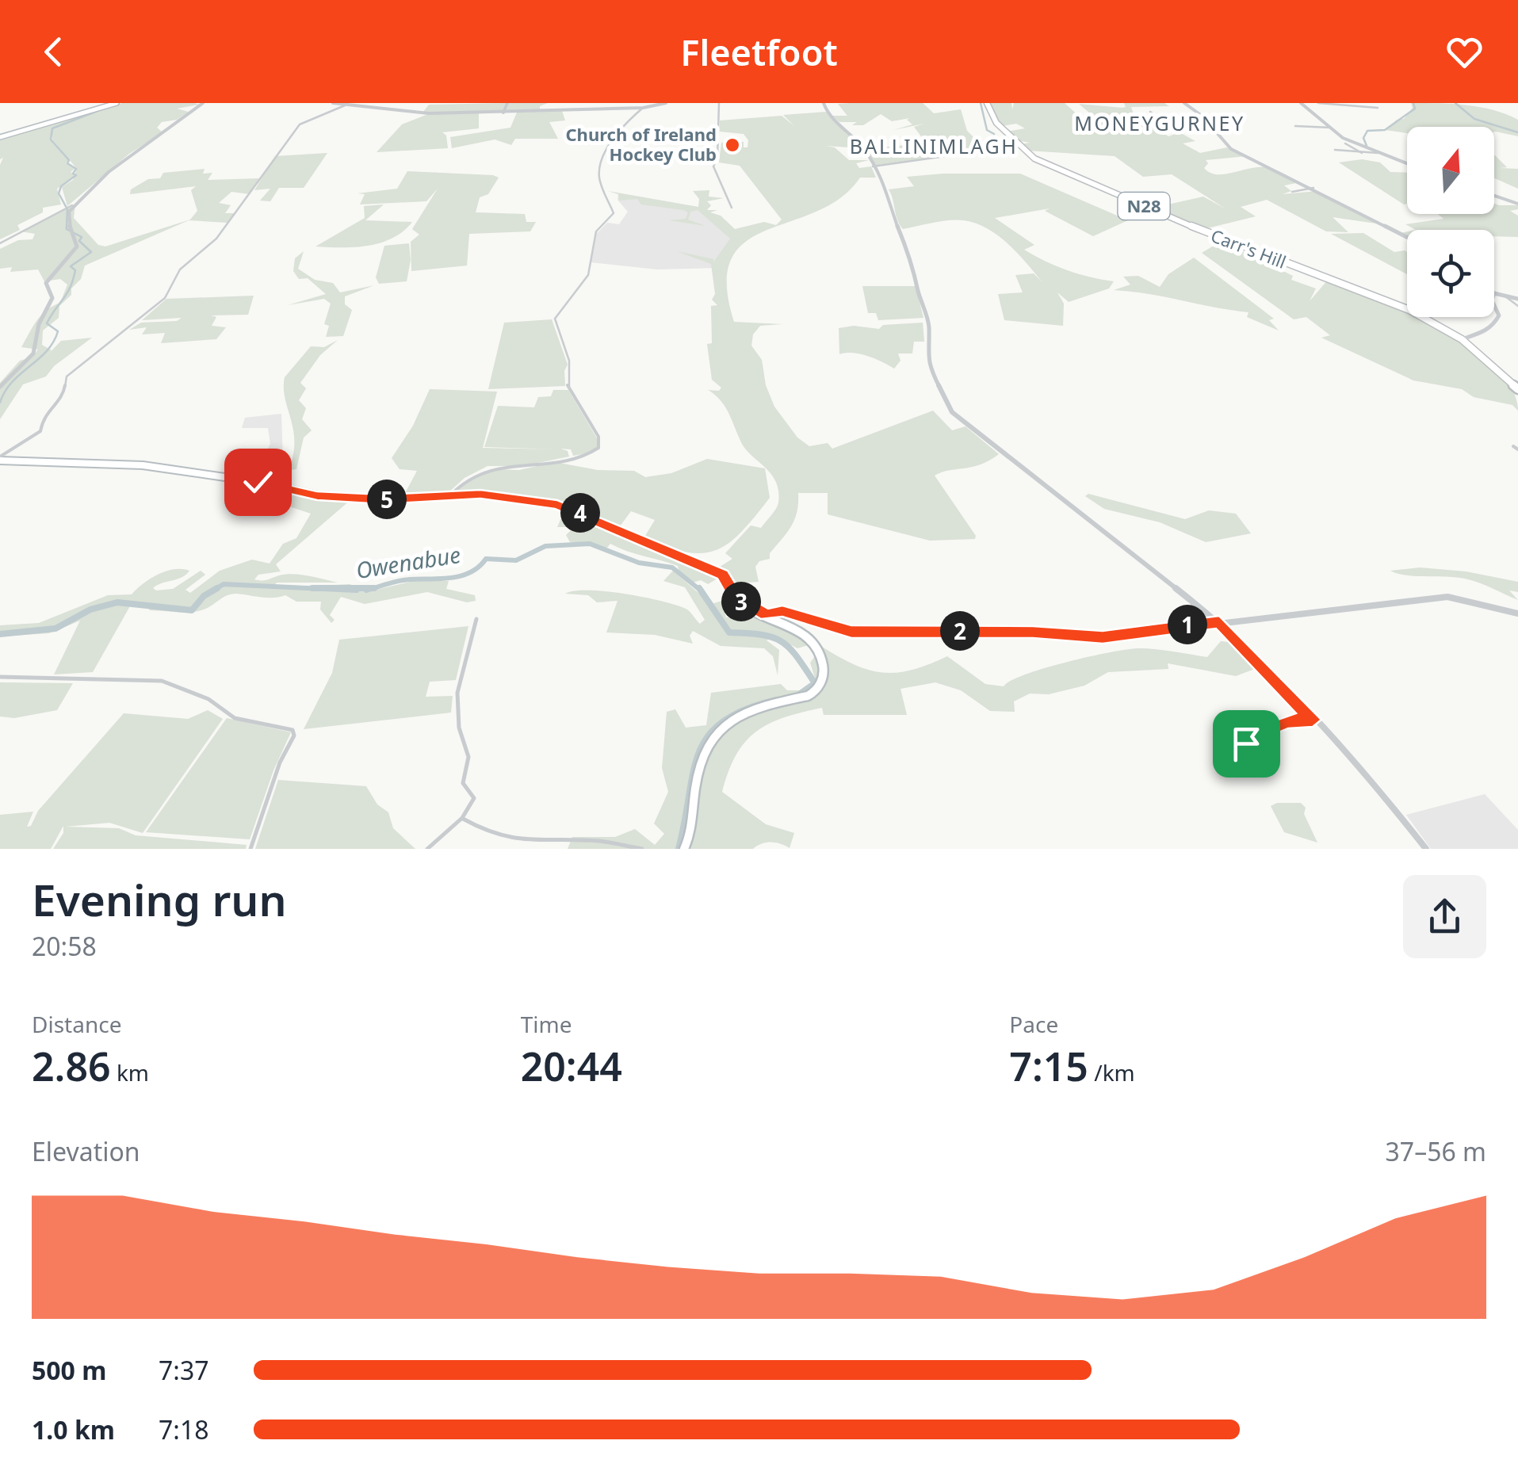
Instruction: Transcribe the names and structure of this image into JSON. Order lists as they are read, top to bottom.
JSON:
{
  "streets": {
    "highway": ["N28", "Carr's Hill"]
  },
  "districts": ["MONEYGURNEY", "BALLINIMLAGH"],
  "water": ["Owenabue"],
  "places": ["Church of Ireland Hockey Club"],
  "north": "top",
  "page": {
    "header": "Fleetfoot",
    "pins": [
      "5",
      "4",
      "3",
      "1",
      "2"
    ],
    "heading": ["Evening run", "20:58"],
    "stats": [
      ["Distance", "2.86 km"],
      ["Time", "20:44"],
      ["Pace", "7:15 /km"]
    ],
    "chart": ["Elevation", "37–56 m"],
    "list": [
      {
        "name": "500 m",
        "note": "7:37"
      },
      {
        "name": "1.0 km",
        "note": "7:18"
      }
    ]
  }
}
